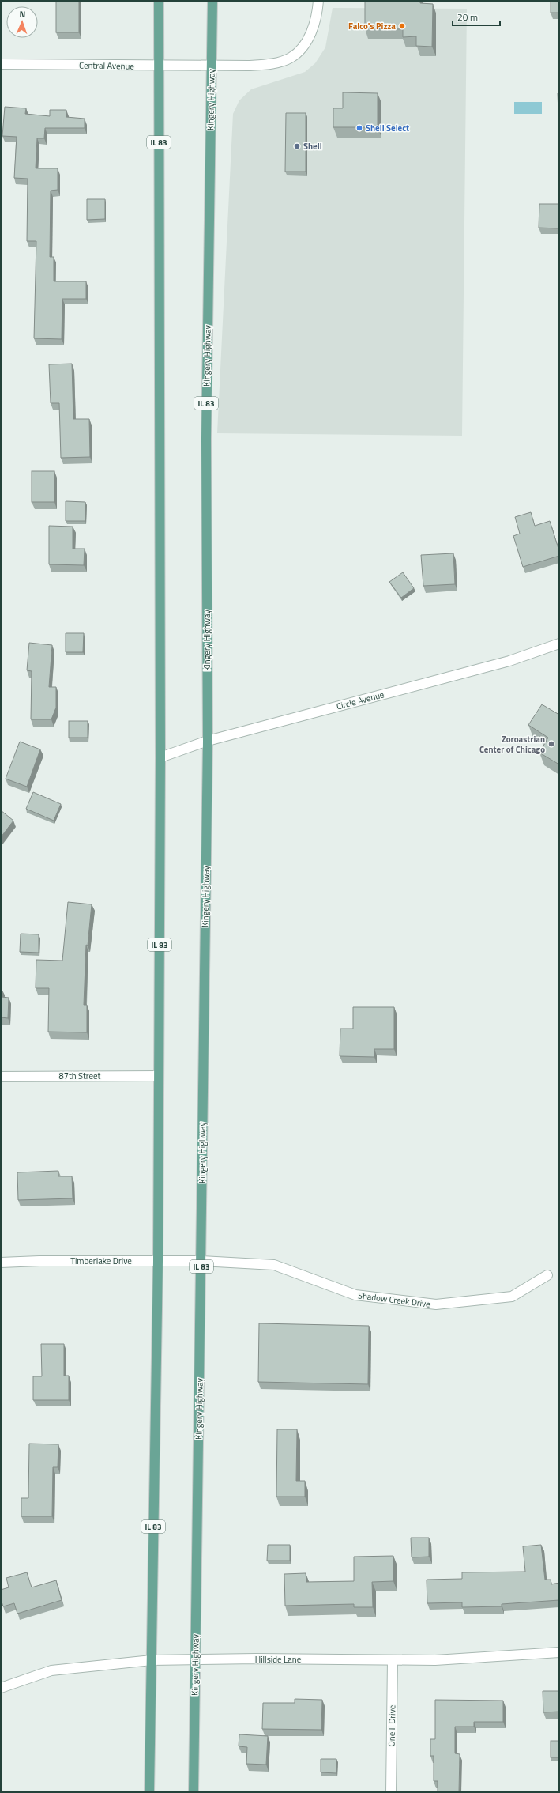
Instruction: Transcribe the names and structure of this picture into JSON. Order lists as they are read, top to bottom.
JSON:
{
  "streets": {
    "main road": ["Kingery Highway", "IL 83"],
    "street": [
      "Central Avenue",
      "Circle Avenue",
      "87th Street",
      "Timberlake Drive",
      "Shadow Creek Drive",
      "Hillside Lane",
      "Oneill Drive"
    ]
  },
  "crossings": [
    ["Central Avenue", "Kingery Highway"],
    ["Central Avenue", "IL 83"],
    ["Kingery Highway", "Circle Avenue"],
    ["Kingery Highway", "Timberlake Drive"],
    ["Kingery Highway", "Shadow Creek Drive"],
    ["Kingery Highway", "Hillside Lane"],
    ["IL 83", "Circle Avenue"],
    ["IL 83", "87th Street"],
    ["IL 83", "Timberlake Drive"],
    ["IL 83", "Hillside Lane"],
    ["Timberlake Drive", "Shadow Creek Drive"],
    ["Hillside Lane", "Oneill Drive"]
  ],
  "places": [
    "Falco's Pizza",
    "Shell Select",
    "Shell",
    "Zoroastrian Center of Chicago"
  ],
  "scale_bar": "20 m",
  "north": "top"
}
